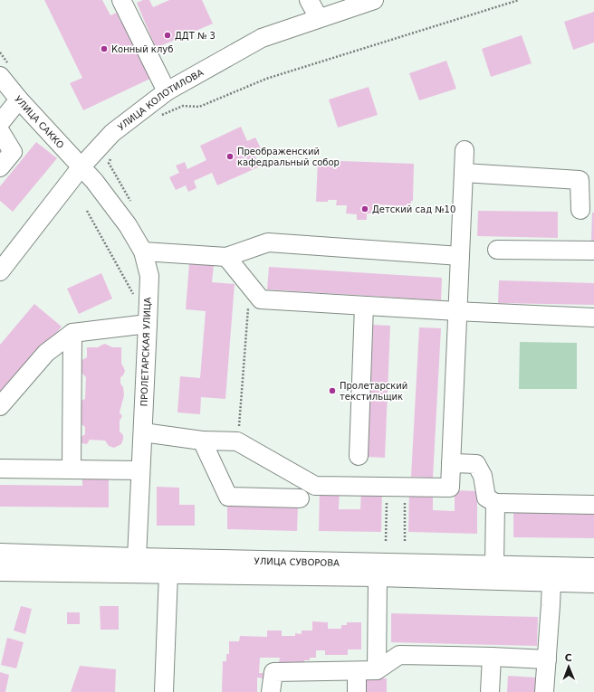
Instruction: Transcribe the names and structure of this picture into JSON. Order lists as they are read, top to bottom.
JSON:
{
  "streets": {
    "main road": ["УЛИЦА СУВОРОВА"],
    "street": ["УЛИЦА КОЛОТИЛОВА", "УЛИЦА САККО", "ПРОЛЕТАРСКАЯ УЛИЦА"]
  },
  "crossings": [
    ["УЛИЦА КОЛОТИЛОВА", "УЛИЦА САККО"],
    ["УЛИЦА КОЛОТИЛОВА", "ПРОЛЕТАРСКАЯ УЛИЦА"],
    ["УЛИЦА САККО", "ПРОЛЕТАРСКАЯ УЛИЦА"],
    ["ПРОЛЕТАРСКАЯ УЛИЦА", "УЛИЦА СУВОРОВА"]
  ],
  "places": [
    "ДДТ № 3",
    "Конный клуб",
    "Преображенский кафедральный собор",
    "Детский сад №10",
    "Пролетарский текстильщик"
  ],
  "north": "top"
}
